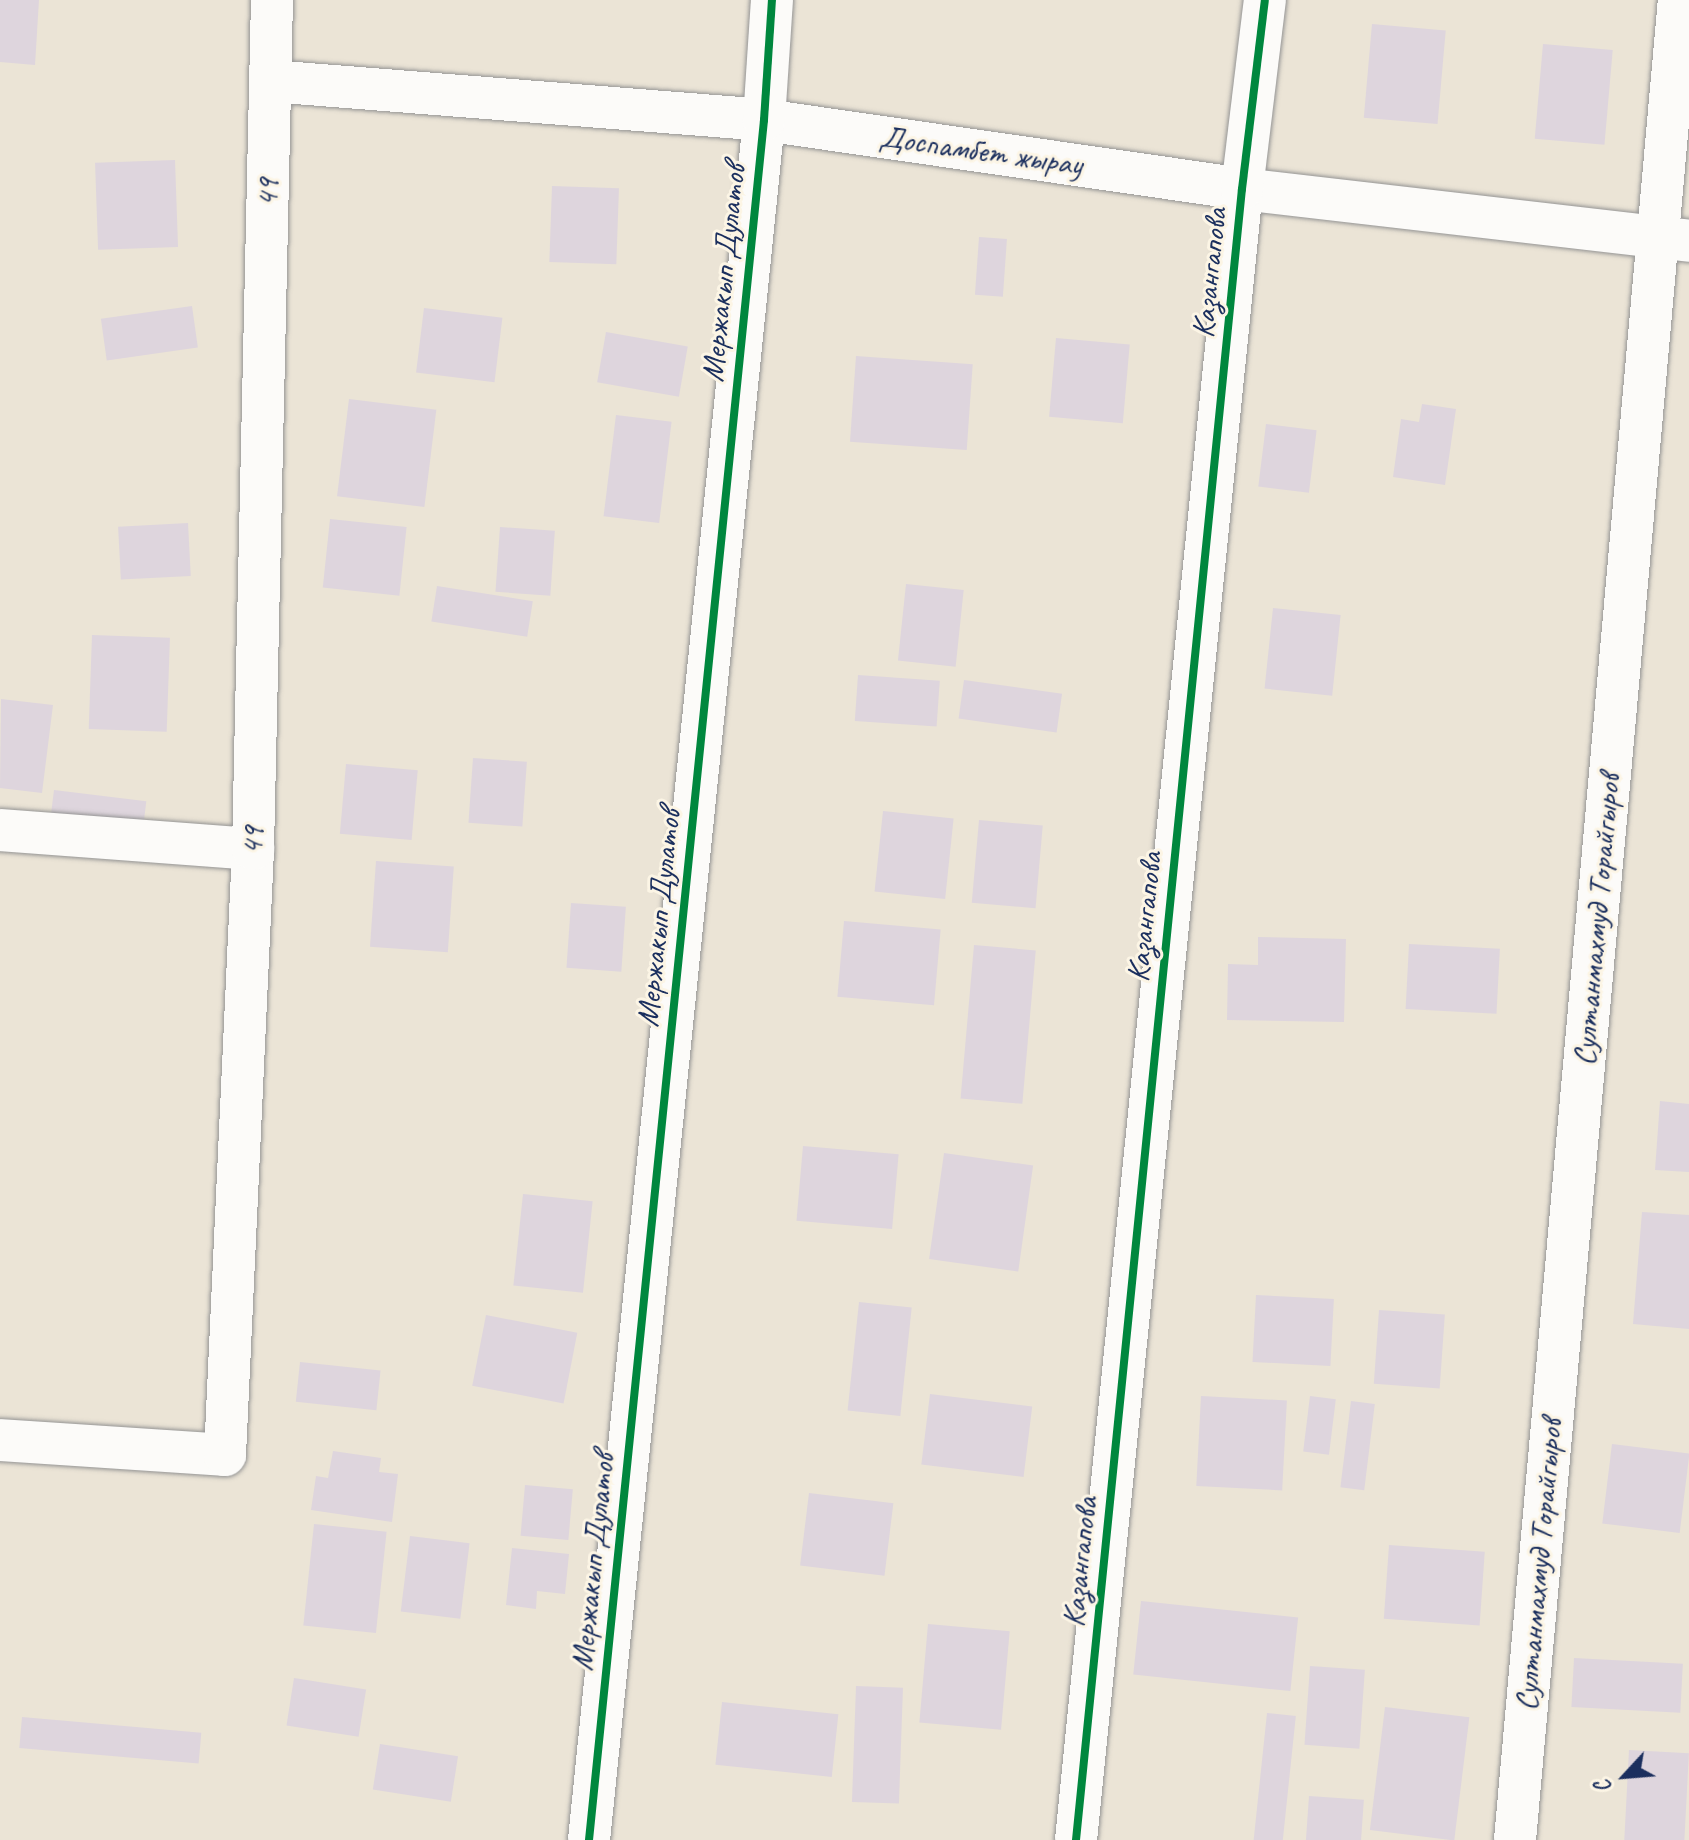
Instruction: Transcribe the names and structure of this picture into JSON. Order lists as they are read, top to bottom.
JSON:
{
  "streets": {
    "street": [
      "Доспамбет жырау",
      "49",
      "Мержакып Дулатов",
      "Казангапова",
      "Султанмахмуд Торайгыров"
    ]
  },
  "crossings": [
    ["Доспамбет жырау", "49"],
    ["Доспамбет жырау", "Мержакып Дулатов"],
    ["Доспамбет жырау", "Казангапова"],
    ["Доспамбет жырау", "Султанмахмуд Торайгыров"]
  ],
  "north": "bottom left"
}
